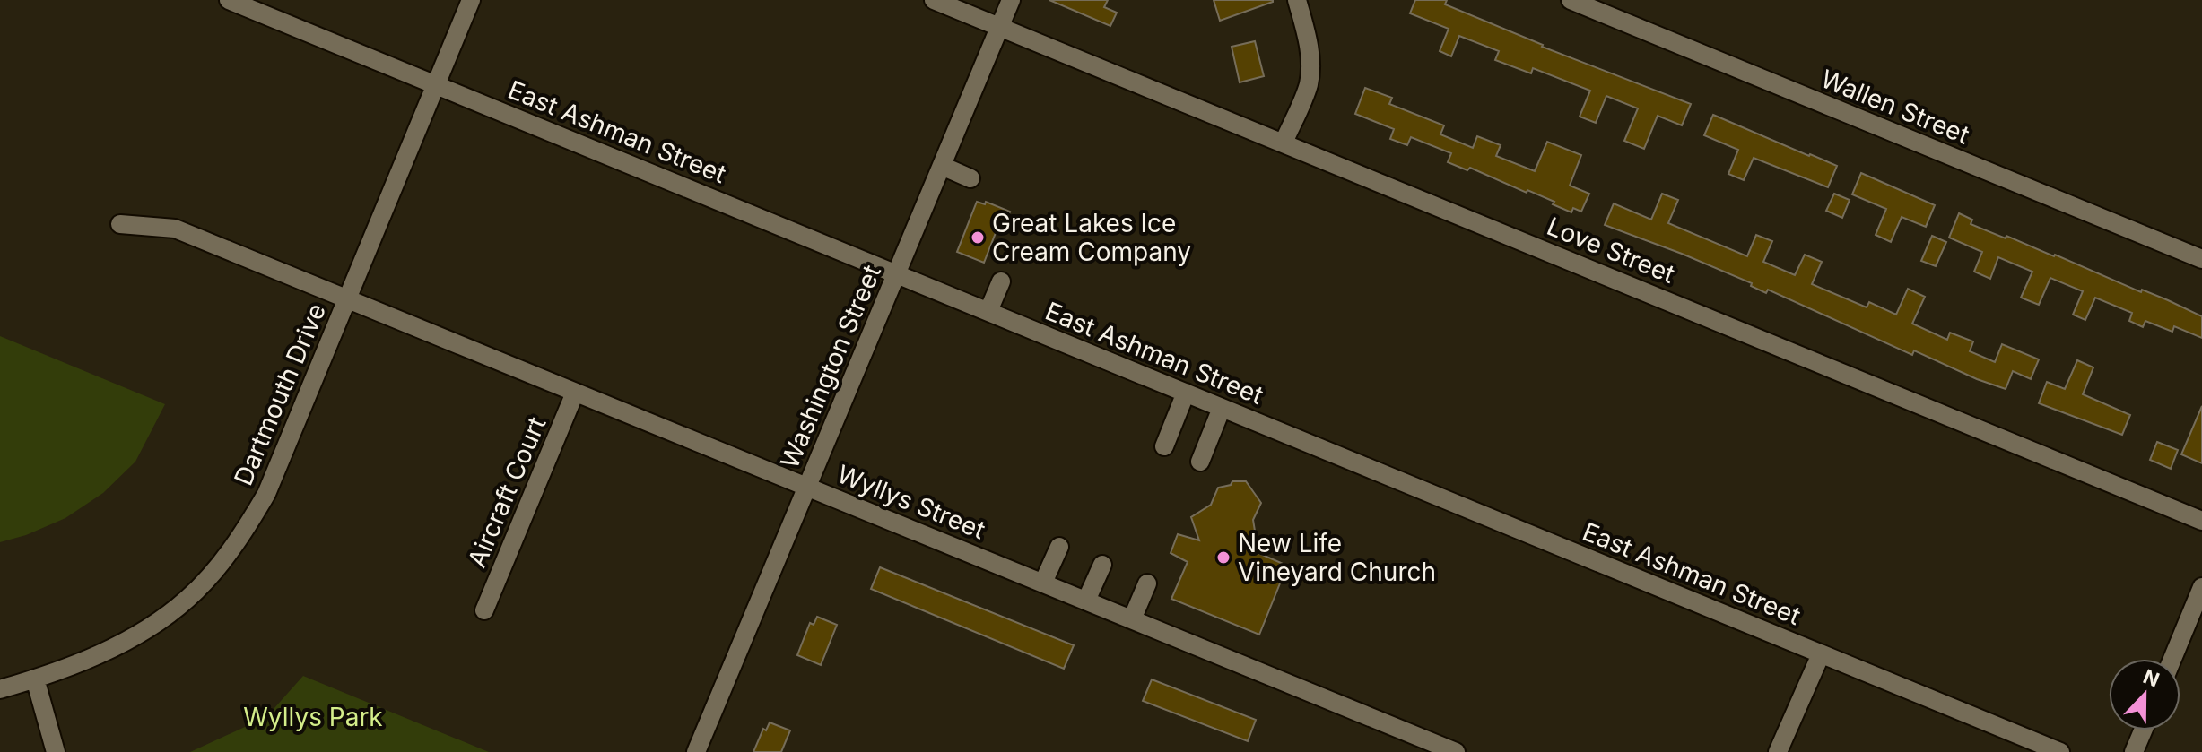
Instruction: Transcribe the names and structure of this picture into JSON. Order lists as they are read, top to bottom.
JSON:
{
  "streets": {
    "street": [
      "Wallen Street",
      "East Ashman Street",
      "Love Street",
      "Washington Street",
      "Dartmouth Drive",
      "Aircraft Court",
      "Wyllys Street"
    ]
  },
  "crossings": [
    ["East Ashman Street", "Washington Street"],
    ["East Ashman Street", "Dartmouth Drive"],
    ["Love Street", "Washington Street"],
    ["Washington Street", "Wyllys Street"],
    ["Dartmouth Drive", "Wyllys Street"],
    ["Aircraft Court", "Wyllys Street"]
  ],
  "parks": ["Wyllys Park"],
  "places": ["Great Lakes Ice Cream Company", "New Life Vineyard Church"],
  "north": "top"
}
